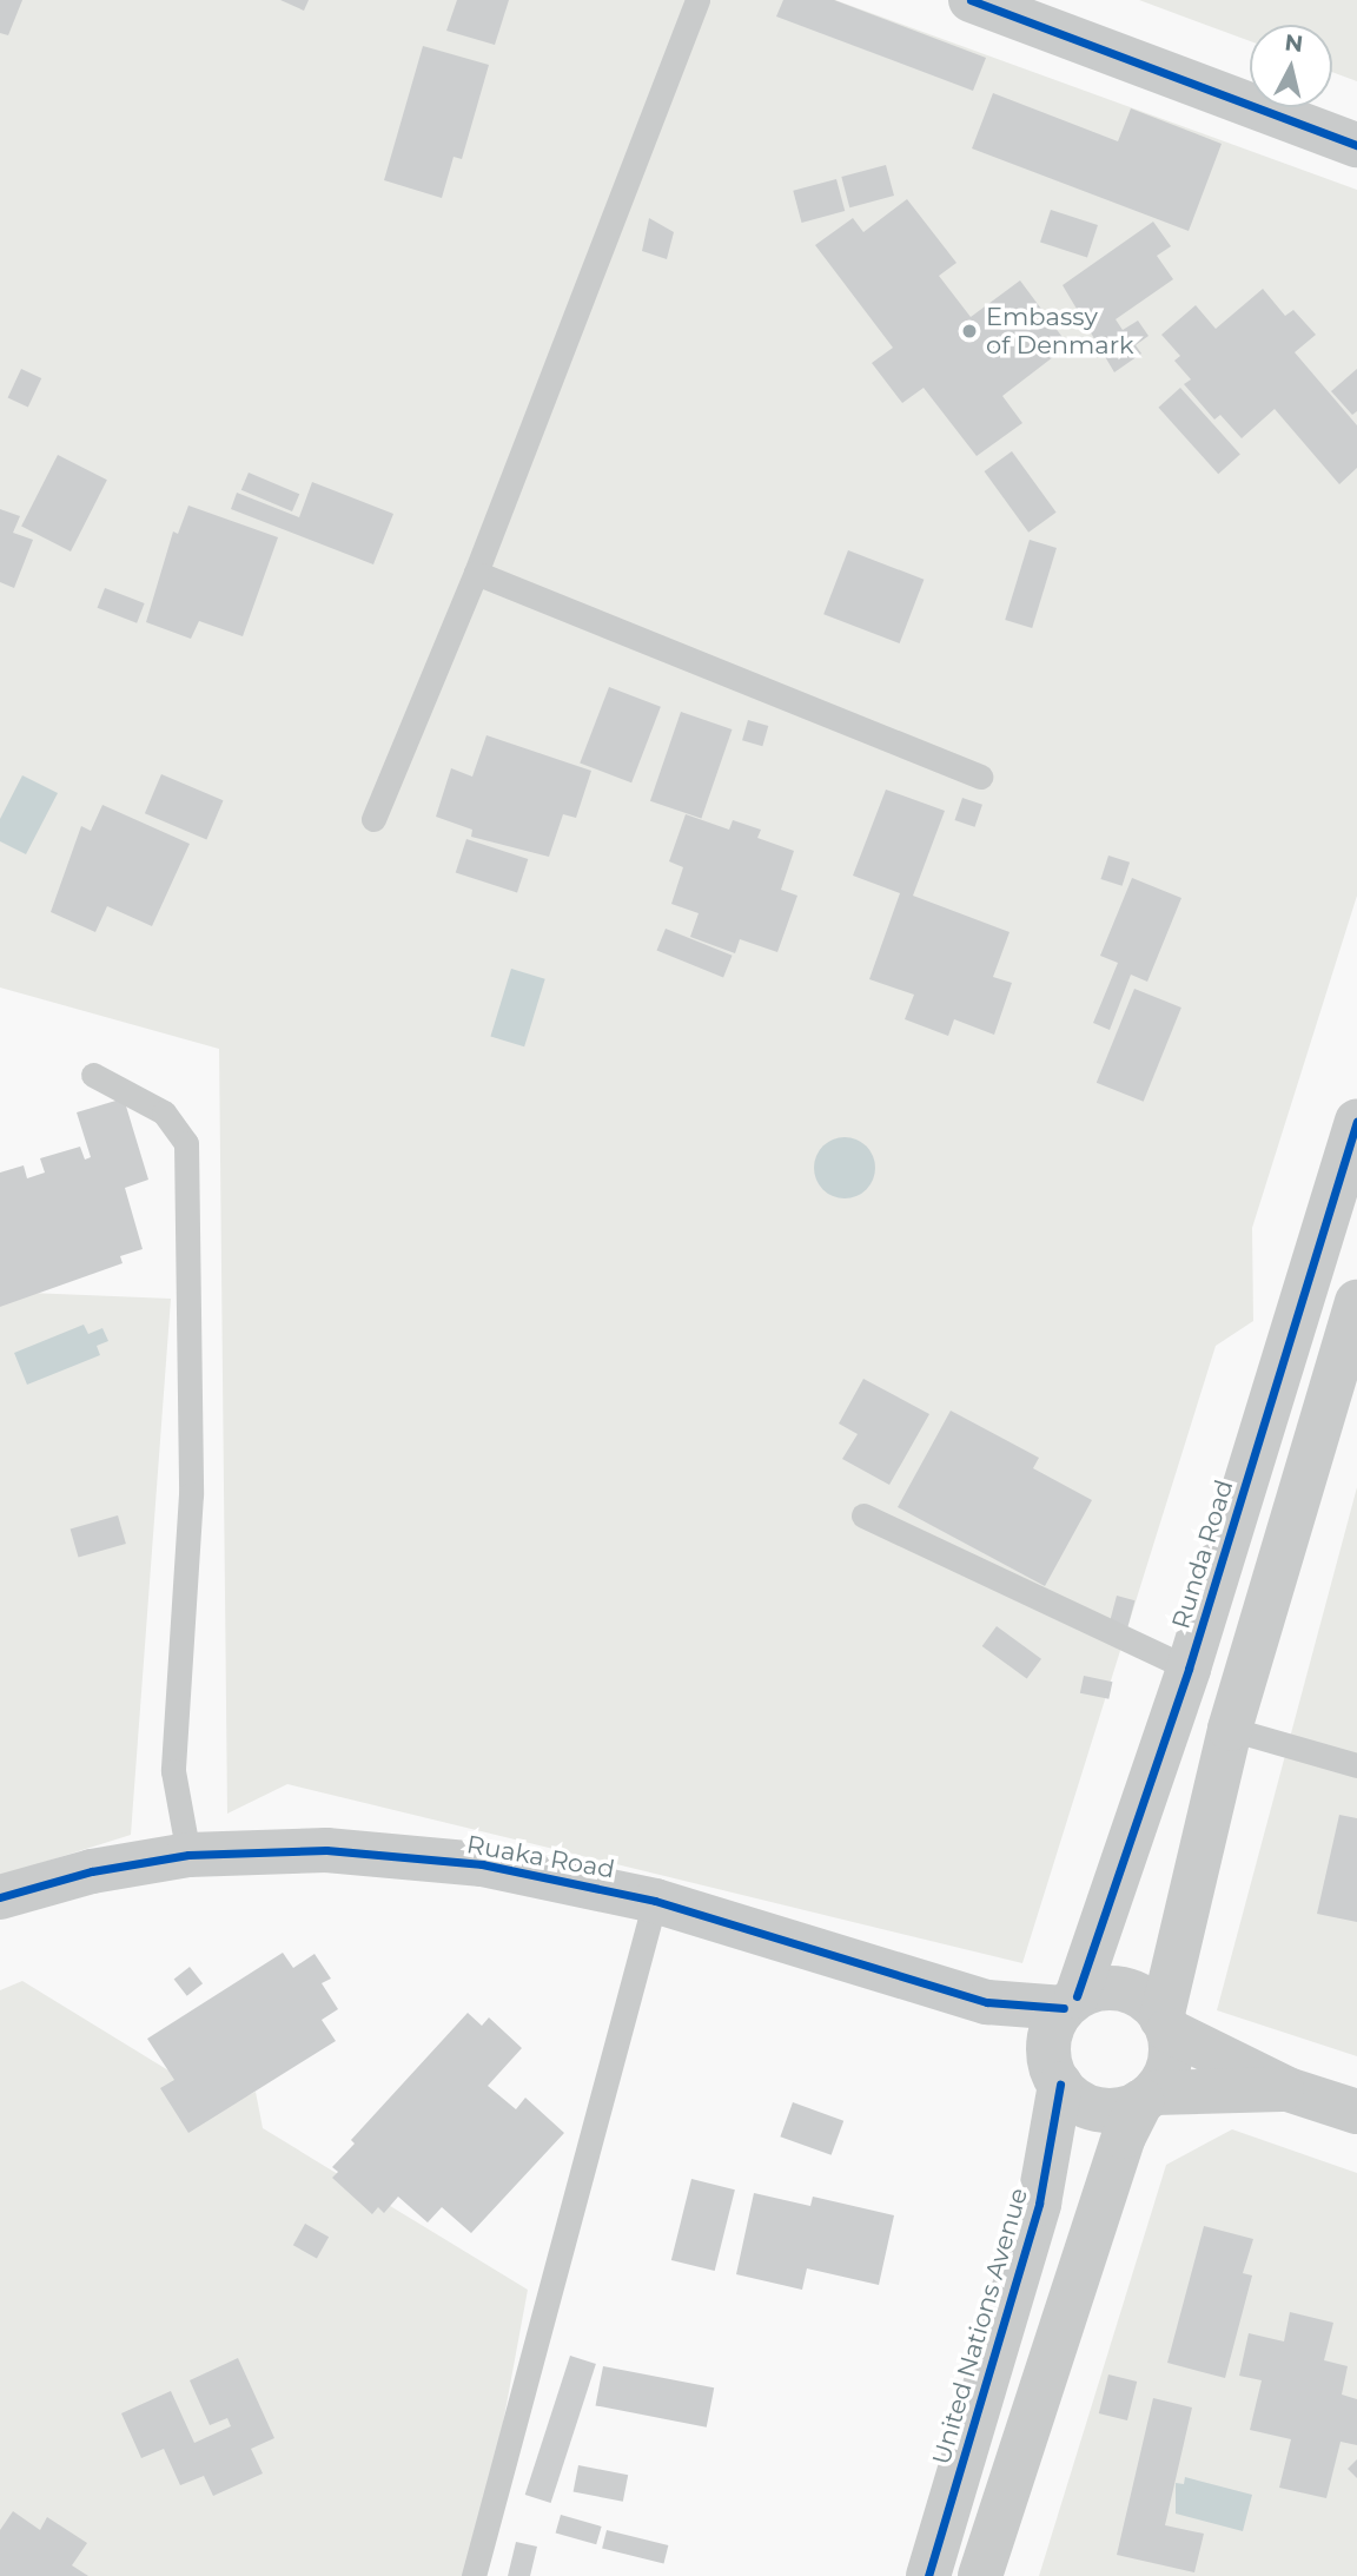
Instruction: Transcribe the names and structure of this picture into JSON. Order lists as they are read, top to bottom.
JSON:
{
  "streets": {
    "street": ["Runda Road", "Ruaka Road", "United Nations Avenue"]
  },
  "crossings": [
    ["Runda Road", "Ruaka Road"],
    ["Runda Road", "United Nations Avenue"],
    ["Ruaka Road", "United Nations Avenue"]
  ],
  "places": ["Embassy of Denmark"],
  "north": "top"
}
